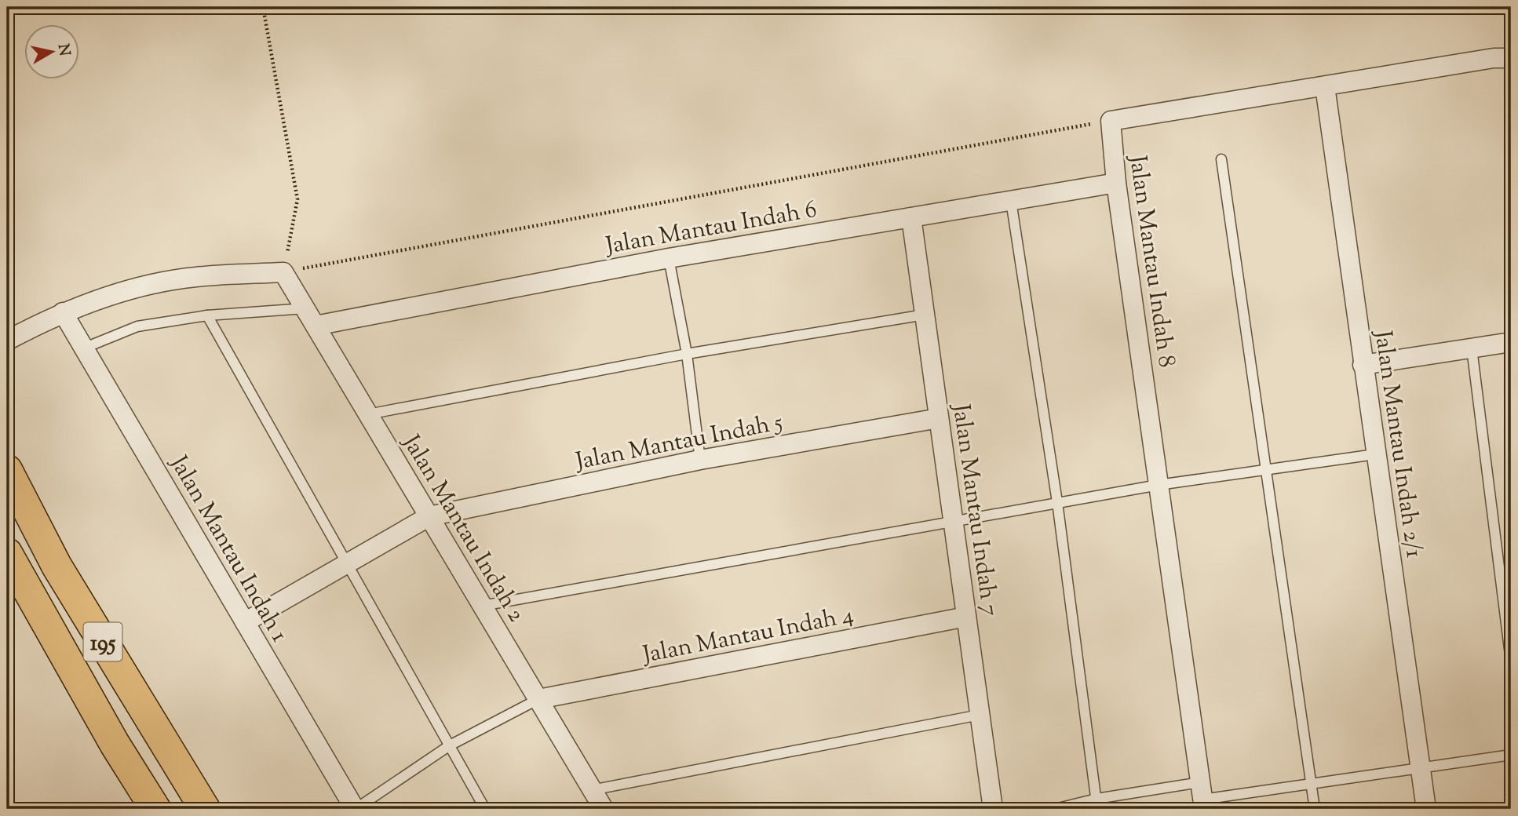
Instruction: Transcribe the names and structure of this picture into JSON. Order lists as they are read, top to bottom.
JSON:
{
  "streets": {
    "highway": ["195"],
    "street": [
      "Jalan Mantau Indah 6",
      "Jalan Mantau Indah 8",
      "Jalan Mantau Indah 5",
      "Jalan Mantau Indah 2/1",
      "Jalan Mantau Indah 7",
      "Jalan Mantau Indah 2",
      "Jalan Mantau Indah 1",
      "Jalan Mantau Indah 4"
    ]
  },
  "crossings": [
    ["Jalan Mantau Indah 6", "Jalan Mantau Indah 8"],
    ["Jalan Mantau Indah 6", "Jalan Mantau Indah 7"],
    ["Jalan Mantau Indah 6", "Jalan Mantau Indah 2"],
    ["Jalan Mantau Indah 5", "Jalan Mantau Indah 7"],
    ["Jalan Mantau Indah 5", "Jalan Mantau Indah 2"],
    ["Jalan Mantau Indah 5", "Jalan Mantau Indah 1"],
    ["Jalan Mantau Indah 7", "Jalan Mantau Indah 4"],
    ["Jalan Mantau Indah 2", "Jalan Mantau Indah 4"]
  ],
  "north": "right"
}
